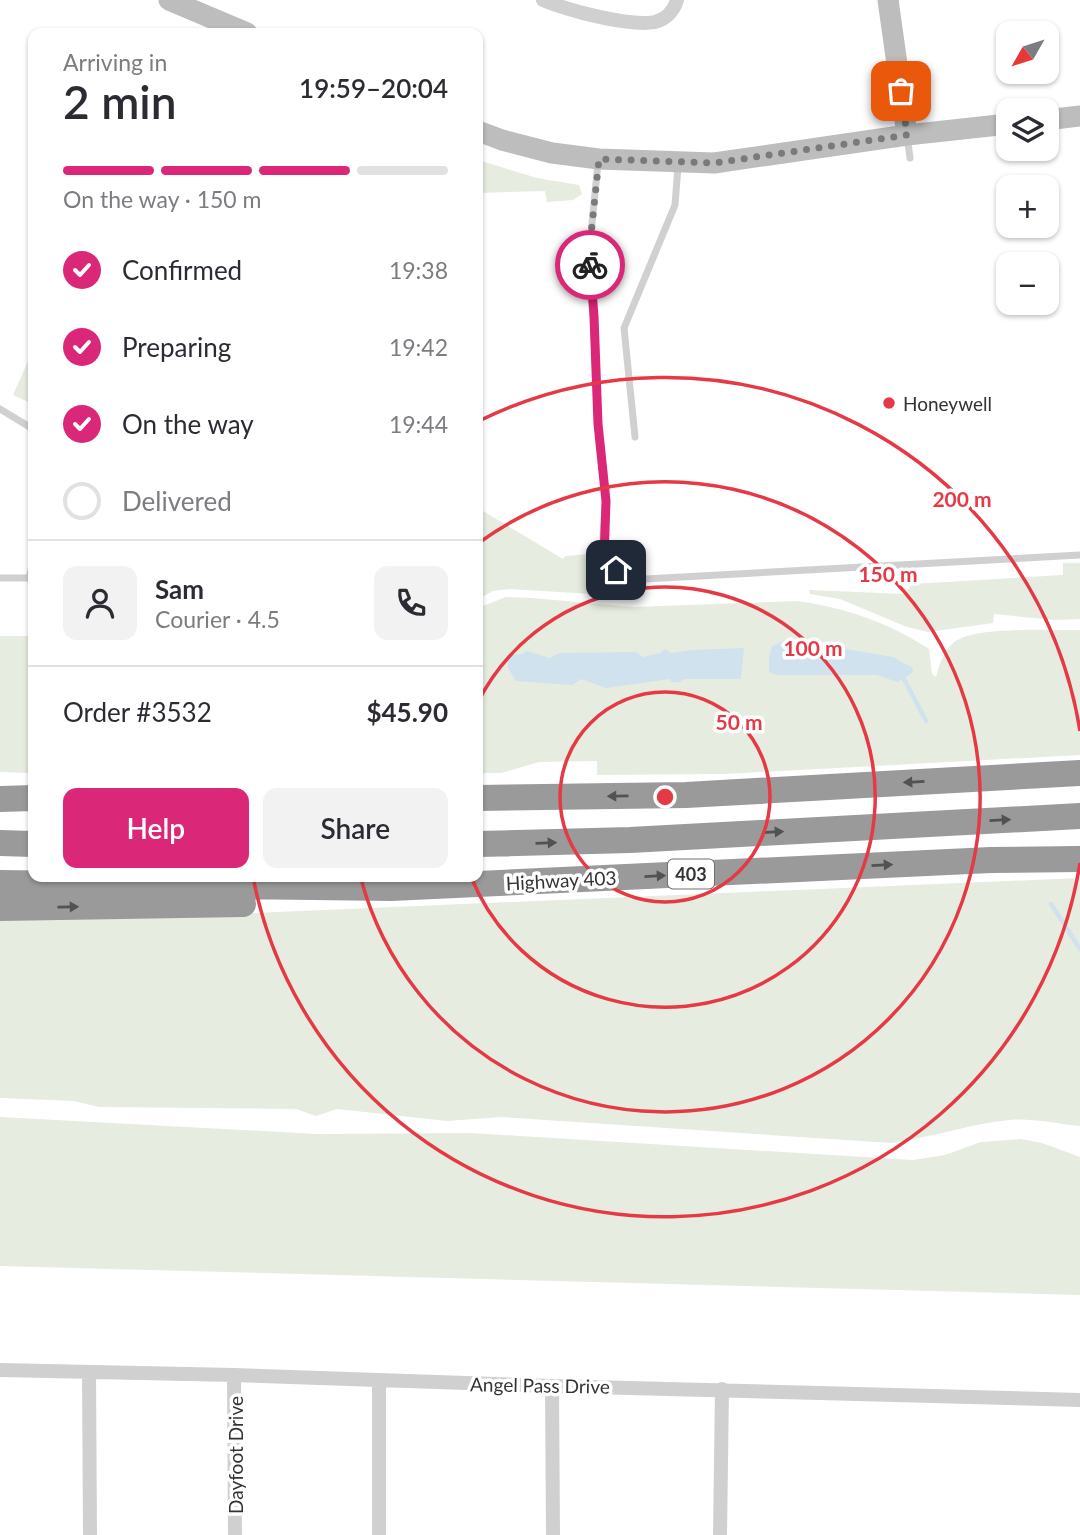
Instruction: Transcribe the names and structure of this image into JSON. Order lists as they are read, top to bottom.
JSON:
{
  "streets": {
    "highway": ["403", "Highway 403"],
    "street": ["Angel Pass Drive", "Dayfoot Drive"]
  },
  "crossings": [
    ["Angel Pass Drive", "Dayfoot Drive"]
  ],
  "places": ["Honeywell"],
  "north": "bottom left",
  "page": {
    "map_buttons": ["+", "−"],
    "heading": ["2 min", "Arriving in", "19:59–20:04"],
    "panel": [
      "Sam",
      "Courier · 4.5",
      "Order #3532",
      "$45.90"
    ],
    "bar": "On the way · 150 m",
    "list": [
      ["Confirmed", "19:38"],
      ["Preparing", "19:42"],
      ["On the way", "19:44"],
      "Delivered"
    ],
    "buttons": ["Help", "Share"]
  },
  "rings": [
    "200 m",
    "150 m",
    "100 m",
    "50 m"
  ]
}
